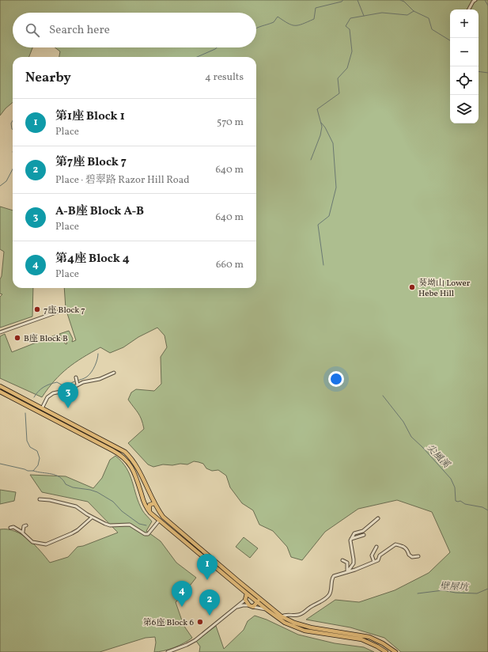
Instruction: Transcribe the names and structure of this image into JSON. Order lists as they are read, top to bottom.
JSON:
{
  "water": ["尖風溪", "壁屋坑"],
  "places": [
    "葵坳山 Lower Hebe Hill",
    "7座 Block 7",
    "B座 Block B",
    "第6座 Block 6"
  ],
  "page": {
    "map_buttons": ["+", "−"],
    "search": "Search here",
    "heading": ["Nearby", "4 results"],
    "list": [
      {
        "mark": "1",
        "name": "第1座 Block 1",
        "note": "Place",
        "value": "570 m"
      },
      {
        "mark": "2",
        "name": "第7座 Block 7",
        "note": "Place · 碧翠路 Razor Hill Road",
        "value": "640 m"
      },
      {
        "mark": "3",
        "name": "A-B座 Block A-B",
        "note": "Place",
        "value": "640 m"
      },
      {
        "mark": "4",
        "name": "第4座 Block 4",
        "note": "Place",
        "value": "660 m"
      }
    ],
    "pins": [
      "3",
      "1",
      "4",
      "2"
    ]
  }
}
